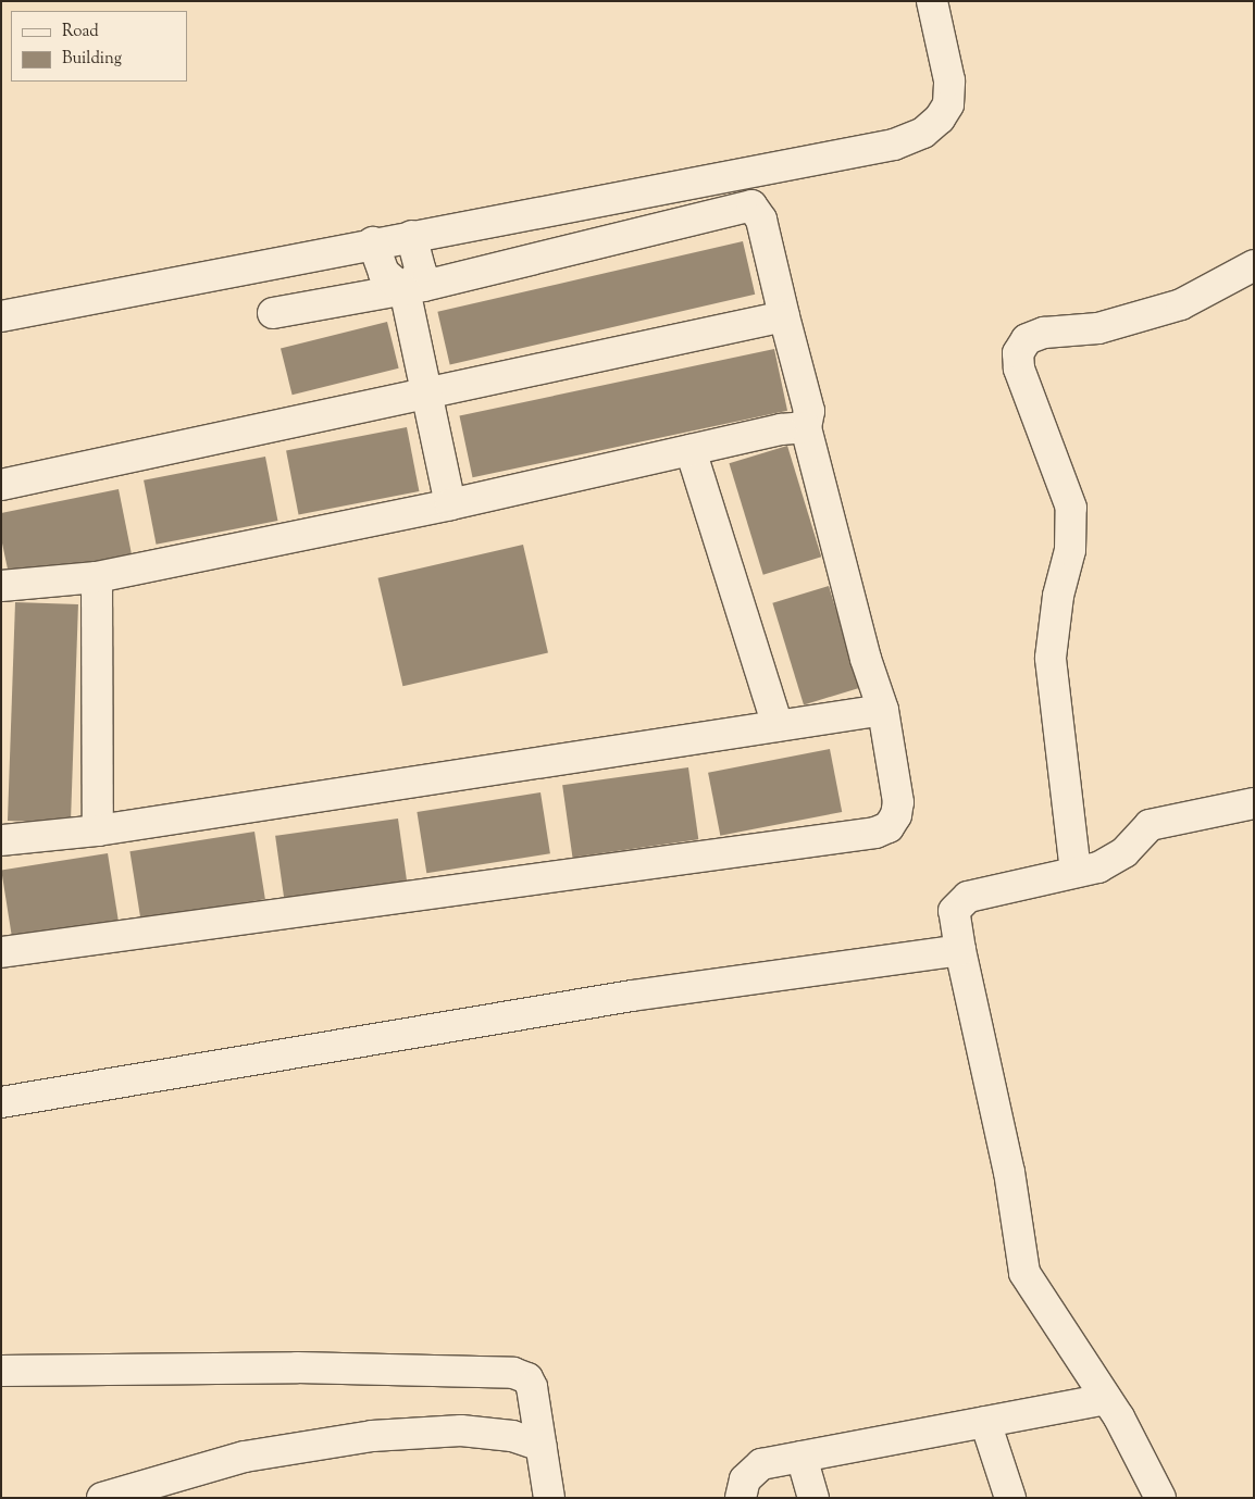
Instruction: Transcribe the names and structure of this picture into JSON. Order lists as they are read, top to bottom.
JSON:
{
  "legend": ["Road", "Building"]
}
